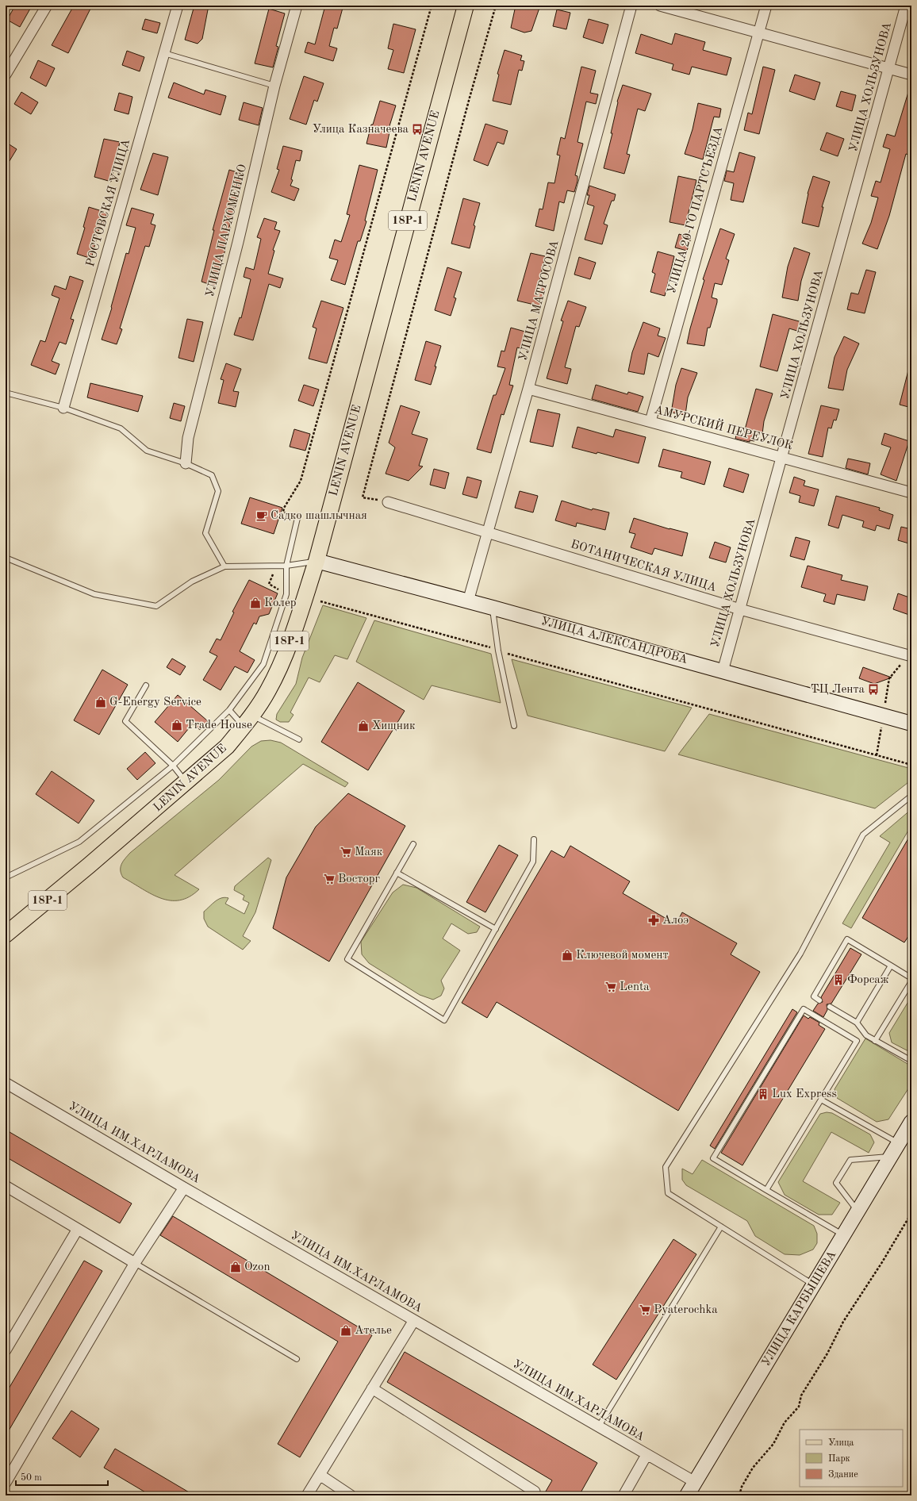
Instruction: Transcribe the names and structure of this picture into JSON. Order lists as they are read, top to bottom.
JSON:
{
  "streets": {
    "main road": [
      "LENIN AVENUE",
      "18Р-1",
      "УЛИЦА АЛЕКСАНДРОВА",
      "УЛИЦА КАРБЫШЕВА"
    ],
    "street": [
      "УЛИЦА ХОЛЬЗУНОВА",
      "РОСТОВСКАЯ УЛИЦА",
      "УЛИЦА 20-ГО ПАРТСЪЕЗДА",
      "УЛИЦА ПАРХОМЕНКО",
      "УЛИЦА МАТРОСОВА",
      "АМУРСКИЙ ПЕРЕУЛОК",
      "БОТАНИЧЕСКАЯ УЛИЦА",
      "УЛИЦА ИМ.ХАРЛАМОВА"
    ]
  },
  "crossings": [
    ["УЛИЦА ХОЛЬЗУНОВА", "АМУРСКИЙ ПЕРЕУЛОК"],
    ["УЛИЦА ХОЛЬЗУНОВА", "БОТАНИЧЕСКАЯ УЛИЦА"],
    ["УЛИЦА ХОЛЬЗУНОВА", "УЛИЦА АЛЕКСАНДРОВА"],
    ["LENIN AVENUE", "УЛИЦА АЛЕКСАНДРОВА"],
    ["УЛИЦА 20-ГО ПАРТСЪЕЗДА", "АМУРСКИЙ ПЕРЕУЛОК"],
    ["УЛИЦА МАТРОСОВА", "АМУРСКИЙ ПЕРЕУЛОК"],
    ["УЛИЦА МАТРОСОВА", "БОТАНИЧЕСКАЯ УЛИЦА"],
    ["УЛИЦА МАТРОСОВА", "УЛИЦА АЛЕКСАНДРОВА"],
    ["УЛИЦА ИМ.ХАРЛАМОВА", "УЛИЦА КАРБЫШЕВА"]
  ],
  "places": {
    "bus stop": ["Улица Казначеева", "ТЦ Лента"],
    "cafe": ["Садко шашлычная"],
    "shop": [
      "Колер",
      "G-Energy Service",
      "Trade House",
      "Хищник",
      "Ключевой момент",
      "Ozon",
      "Ателье"
    ],
    "supermarket": [
      "Маяк",
      "Восторг",
      "Lenta",
      "Pyaterochka"
    ],
    "pharmacy": ["Алоэ"],
    "building": ["Форсаж", "Lux Express"]
  },
  "legend": ["Улица", "Парк", "Здание"],
  "scale_bar": "50 m"
}
